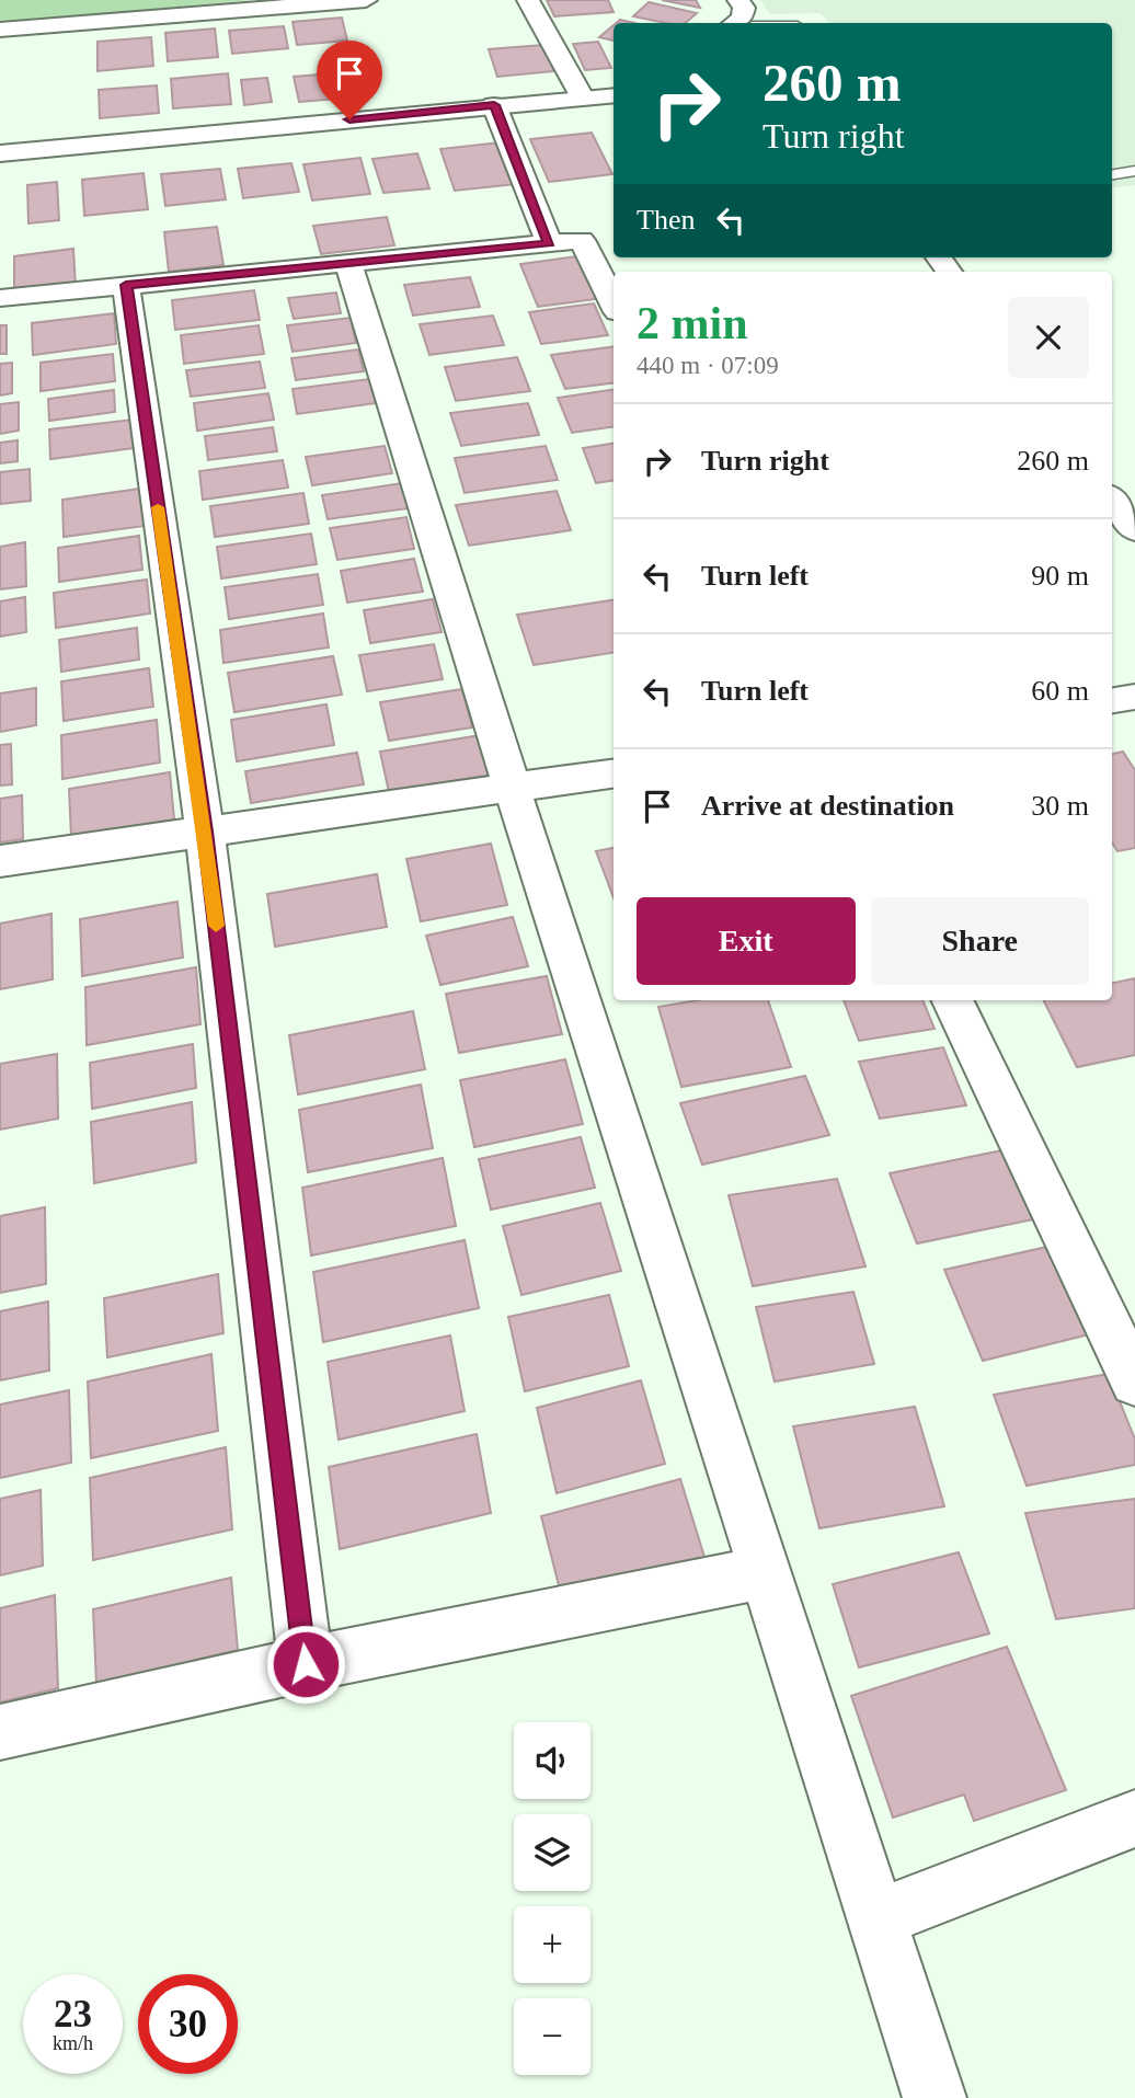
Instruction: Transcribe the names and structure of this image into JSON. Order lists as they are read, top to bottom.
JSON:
{
  "page": {
    "turn": ["260 m", "Turn right"],
    "then": "Then",
    "heading": ["2 min", "440 m · 07:09"],
    "list": [
      {
        "name": "Turn right",
        "value": "260 m"
      },
      {
        "name": "Turn left",
        "value": "90 m"
      },
      {
        "name": "Turn left",
        "value": "60 m"
      },
      {
        "name": "Arrive at destination",
        "value": "30 m"
      }
    ],
    "buttons": ["Exit", "Share"],
    "map_buttons": ["+", "−"],
    "speed": "23 km/h",
    "limit": "30"
  }
}
